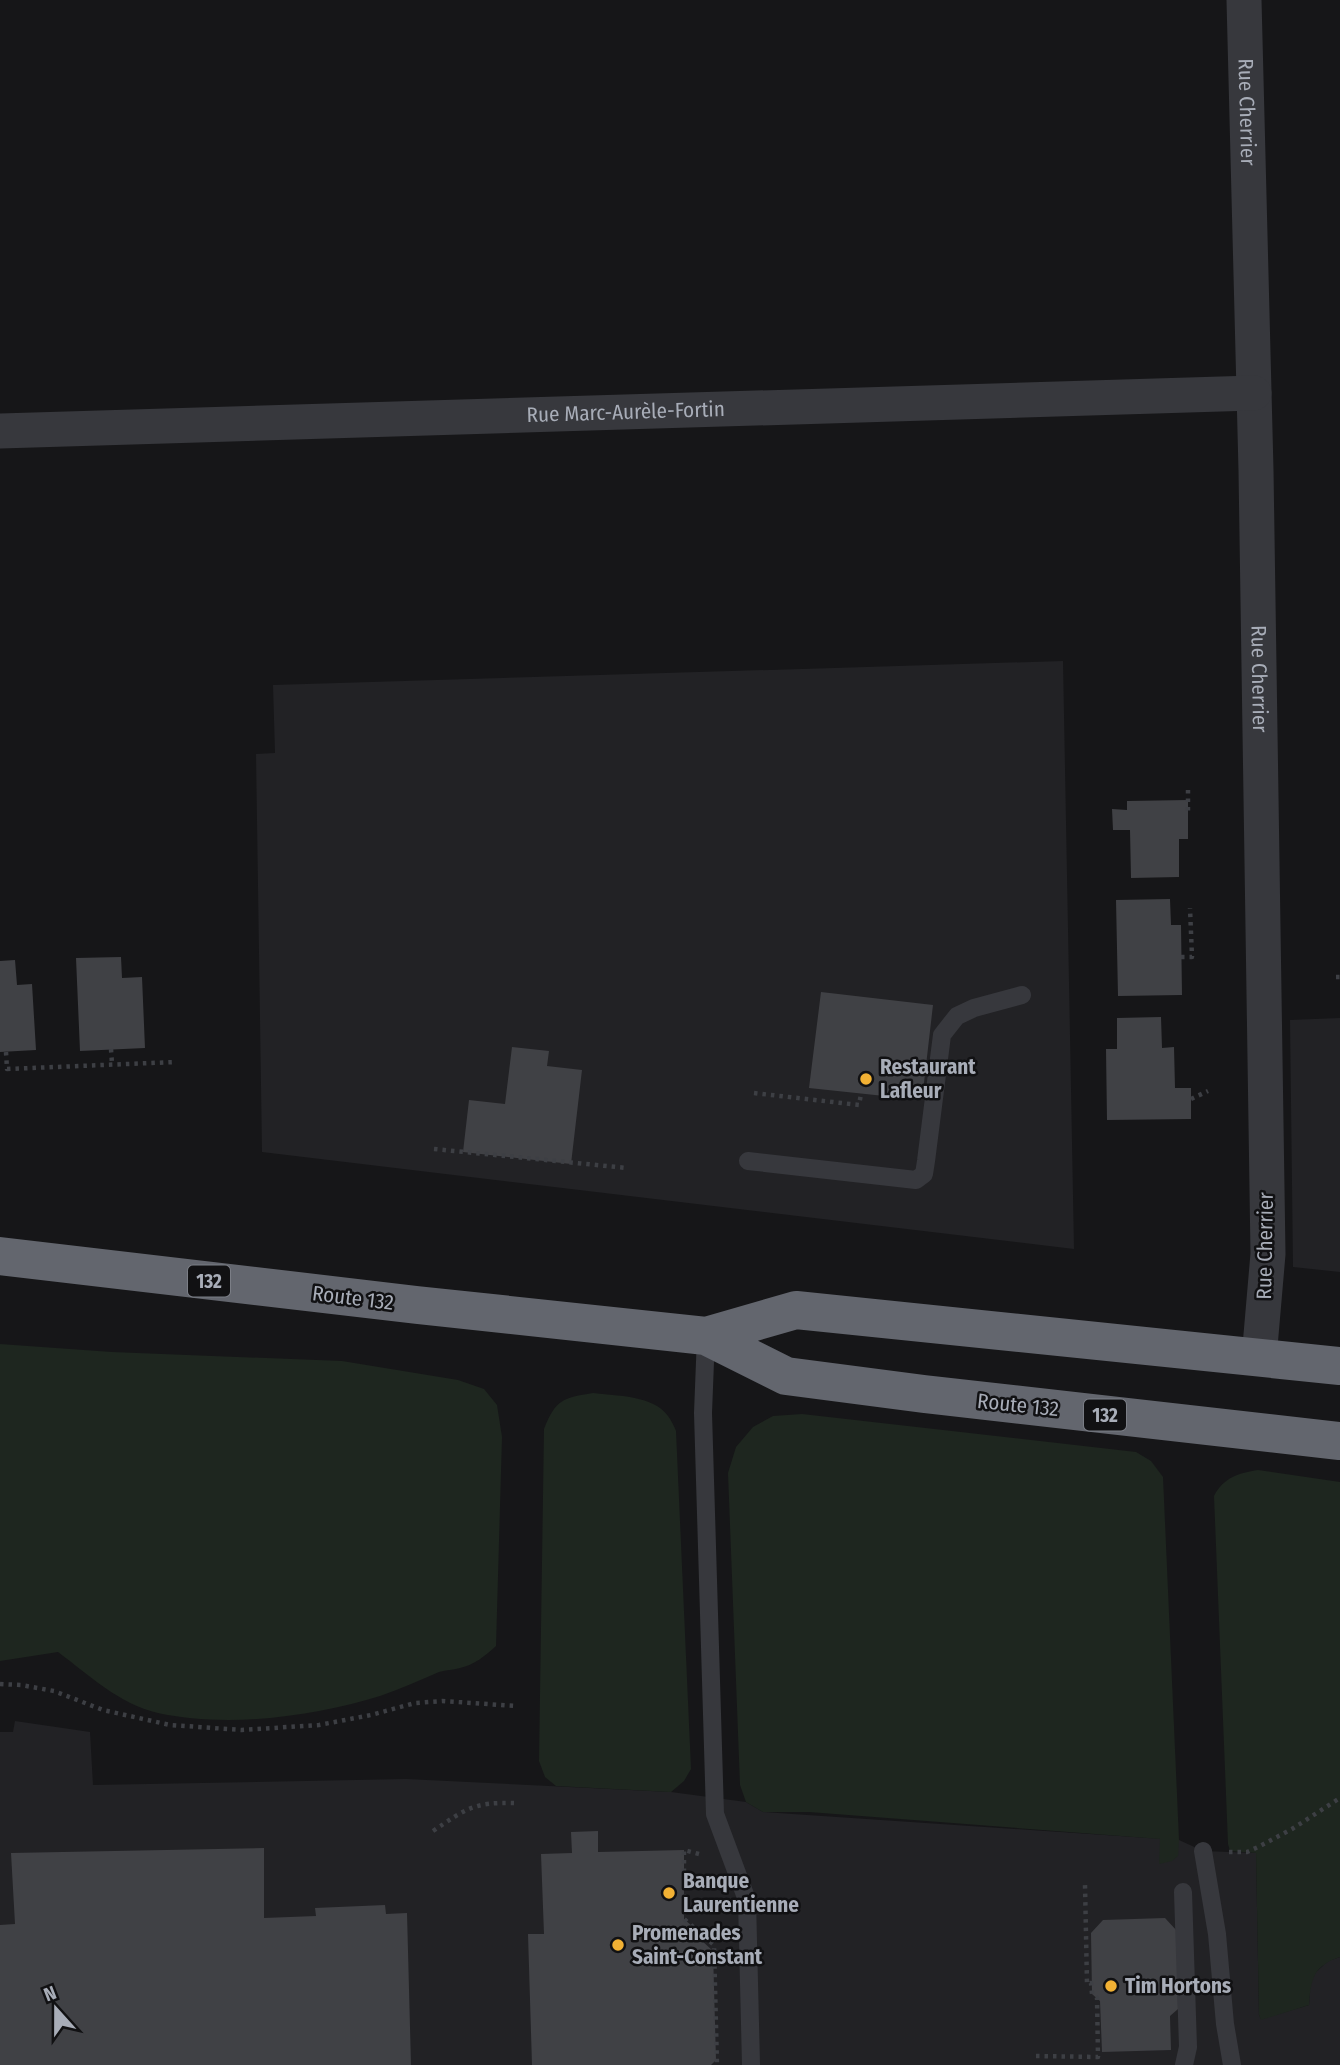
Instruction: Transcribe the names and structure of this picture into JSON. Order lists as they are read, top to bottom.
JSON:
{
  "streets": {
    "highway": ["132", "Route 132"],
    "street": ["Rue Cherrier", "Rue Marc-Aurèle-Fortin"]
  },
  "crossings": [
    ["Rue Cherrier", "Rue Marc-Aurèle-Fortin"],
    ["Rue Cherrier", "Route 132"]
  ],
  "places": [
    "Restaurant Lafleur",
    "Banque Laurentienne",
    "Promenades Saint-Constant",
    "Tim Hortons"
  ],
  "north": "top"
}
